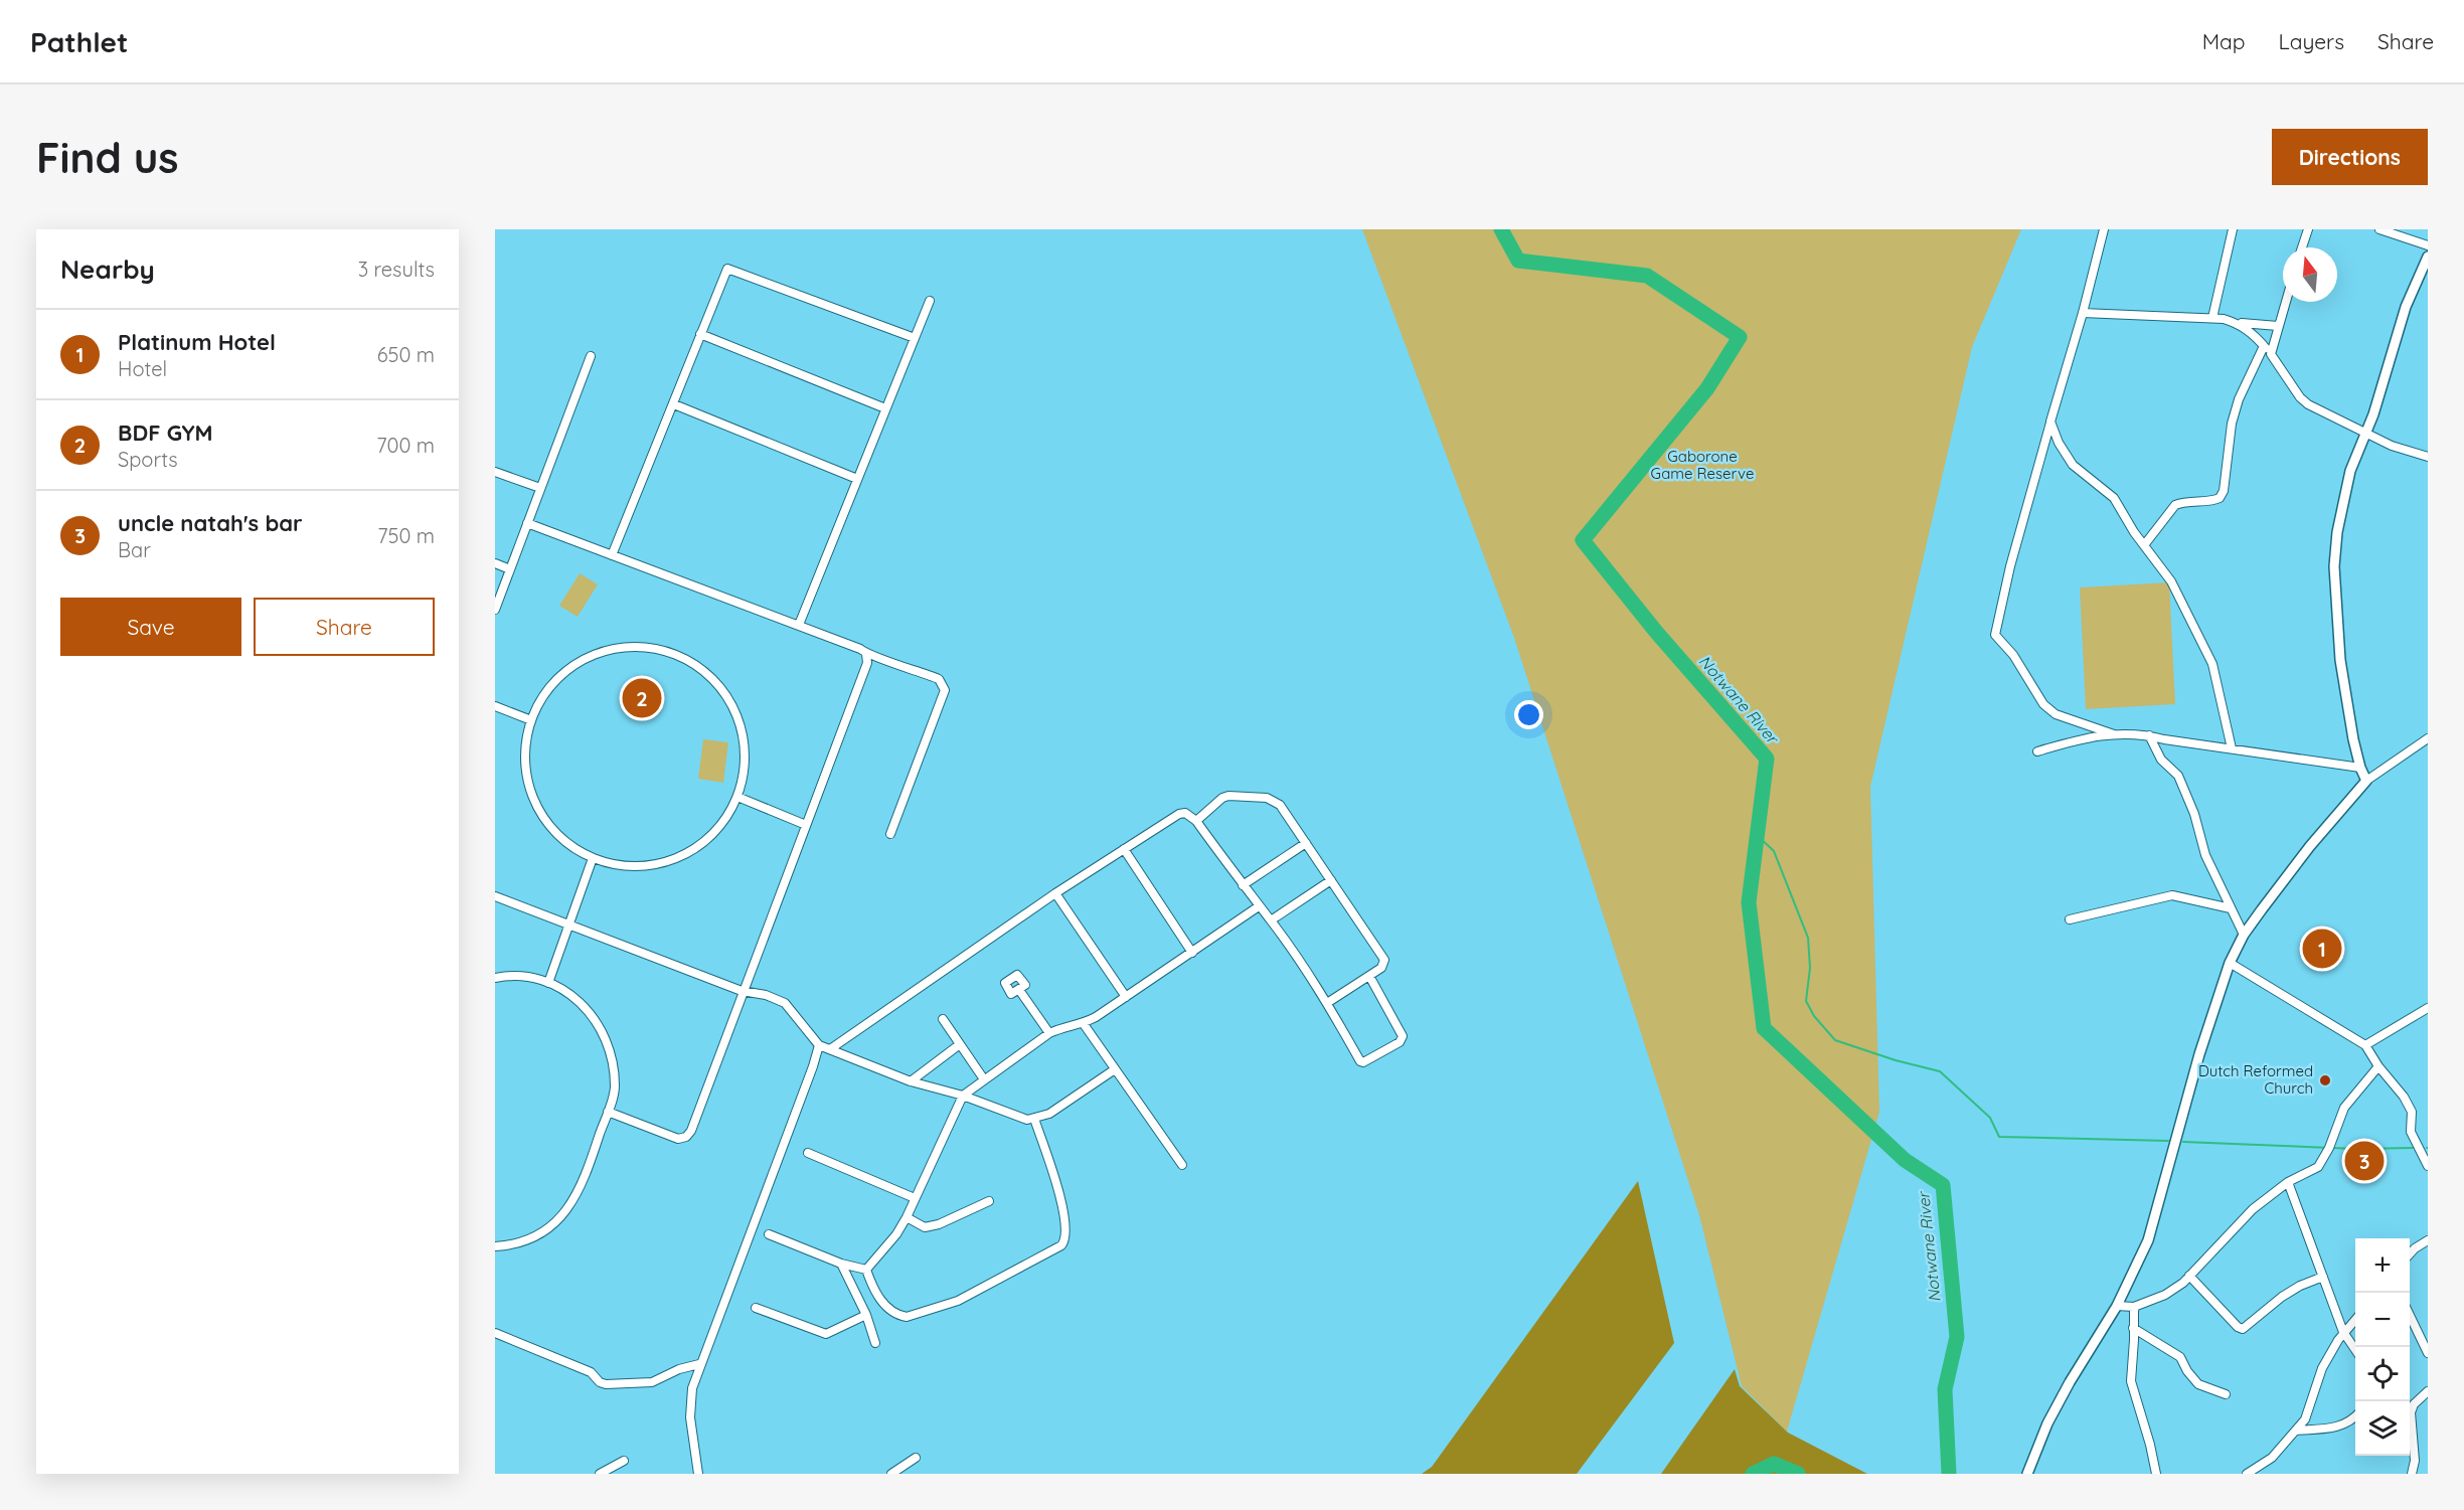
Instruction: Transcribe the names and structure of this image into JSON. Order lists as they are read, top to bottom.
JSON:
{
  "water": ["Notwane River"],
  "parks": ["Gaborone Game Reserve"],
  "places": ["Dutch Reformed Church"],
  "north": "top",
  "page": {
    "header": "Pathlet",
    "nav": ["Map", "Layers", "Share"],
    "buttons": [
      "Directions",
      ["Save", "Share"]
    ],
    "title": "Find us",
    "heading": ["Nearby", "3 results"],
    "list": [
      {
        "mark": "1",
        "name": "Platinum Hotel",
        "note": "Hotel",
        "value": "650 m"
      },
      {
        "mark": "2",
        "name": "BDF GYM",
        "note": "Sports",
        "value": "700 m"
      },
      {
        "mark": "3",
        "name": "uncle natah's bar",
        "note": "Bar",
        "value": "750 m"
      }
    ],
    "pins": ["2", "1", "3"],
    "map_buttons": ["+", "−"]
  }
}
